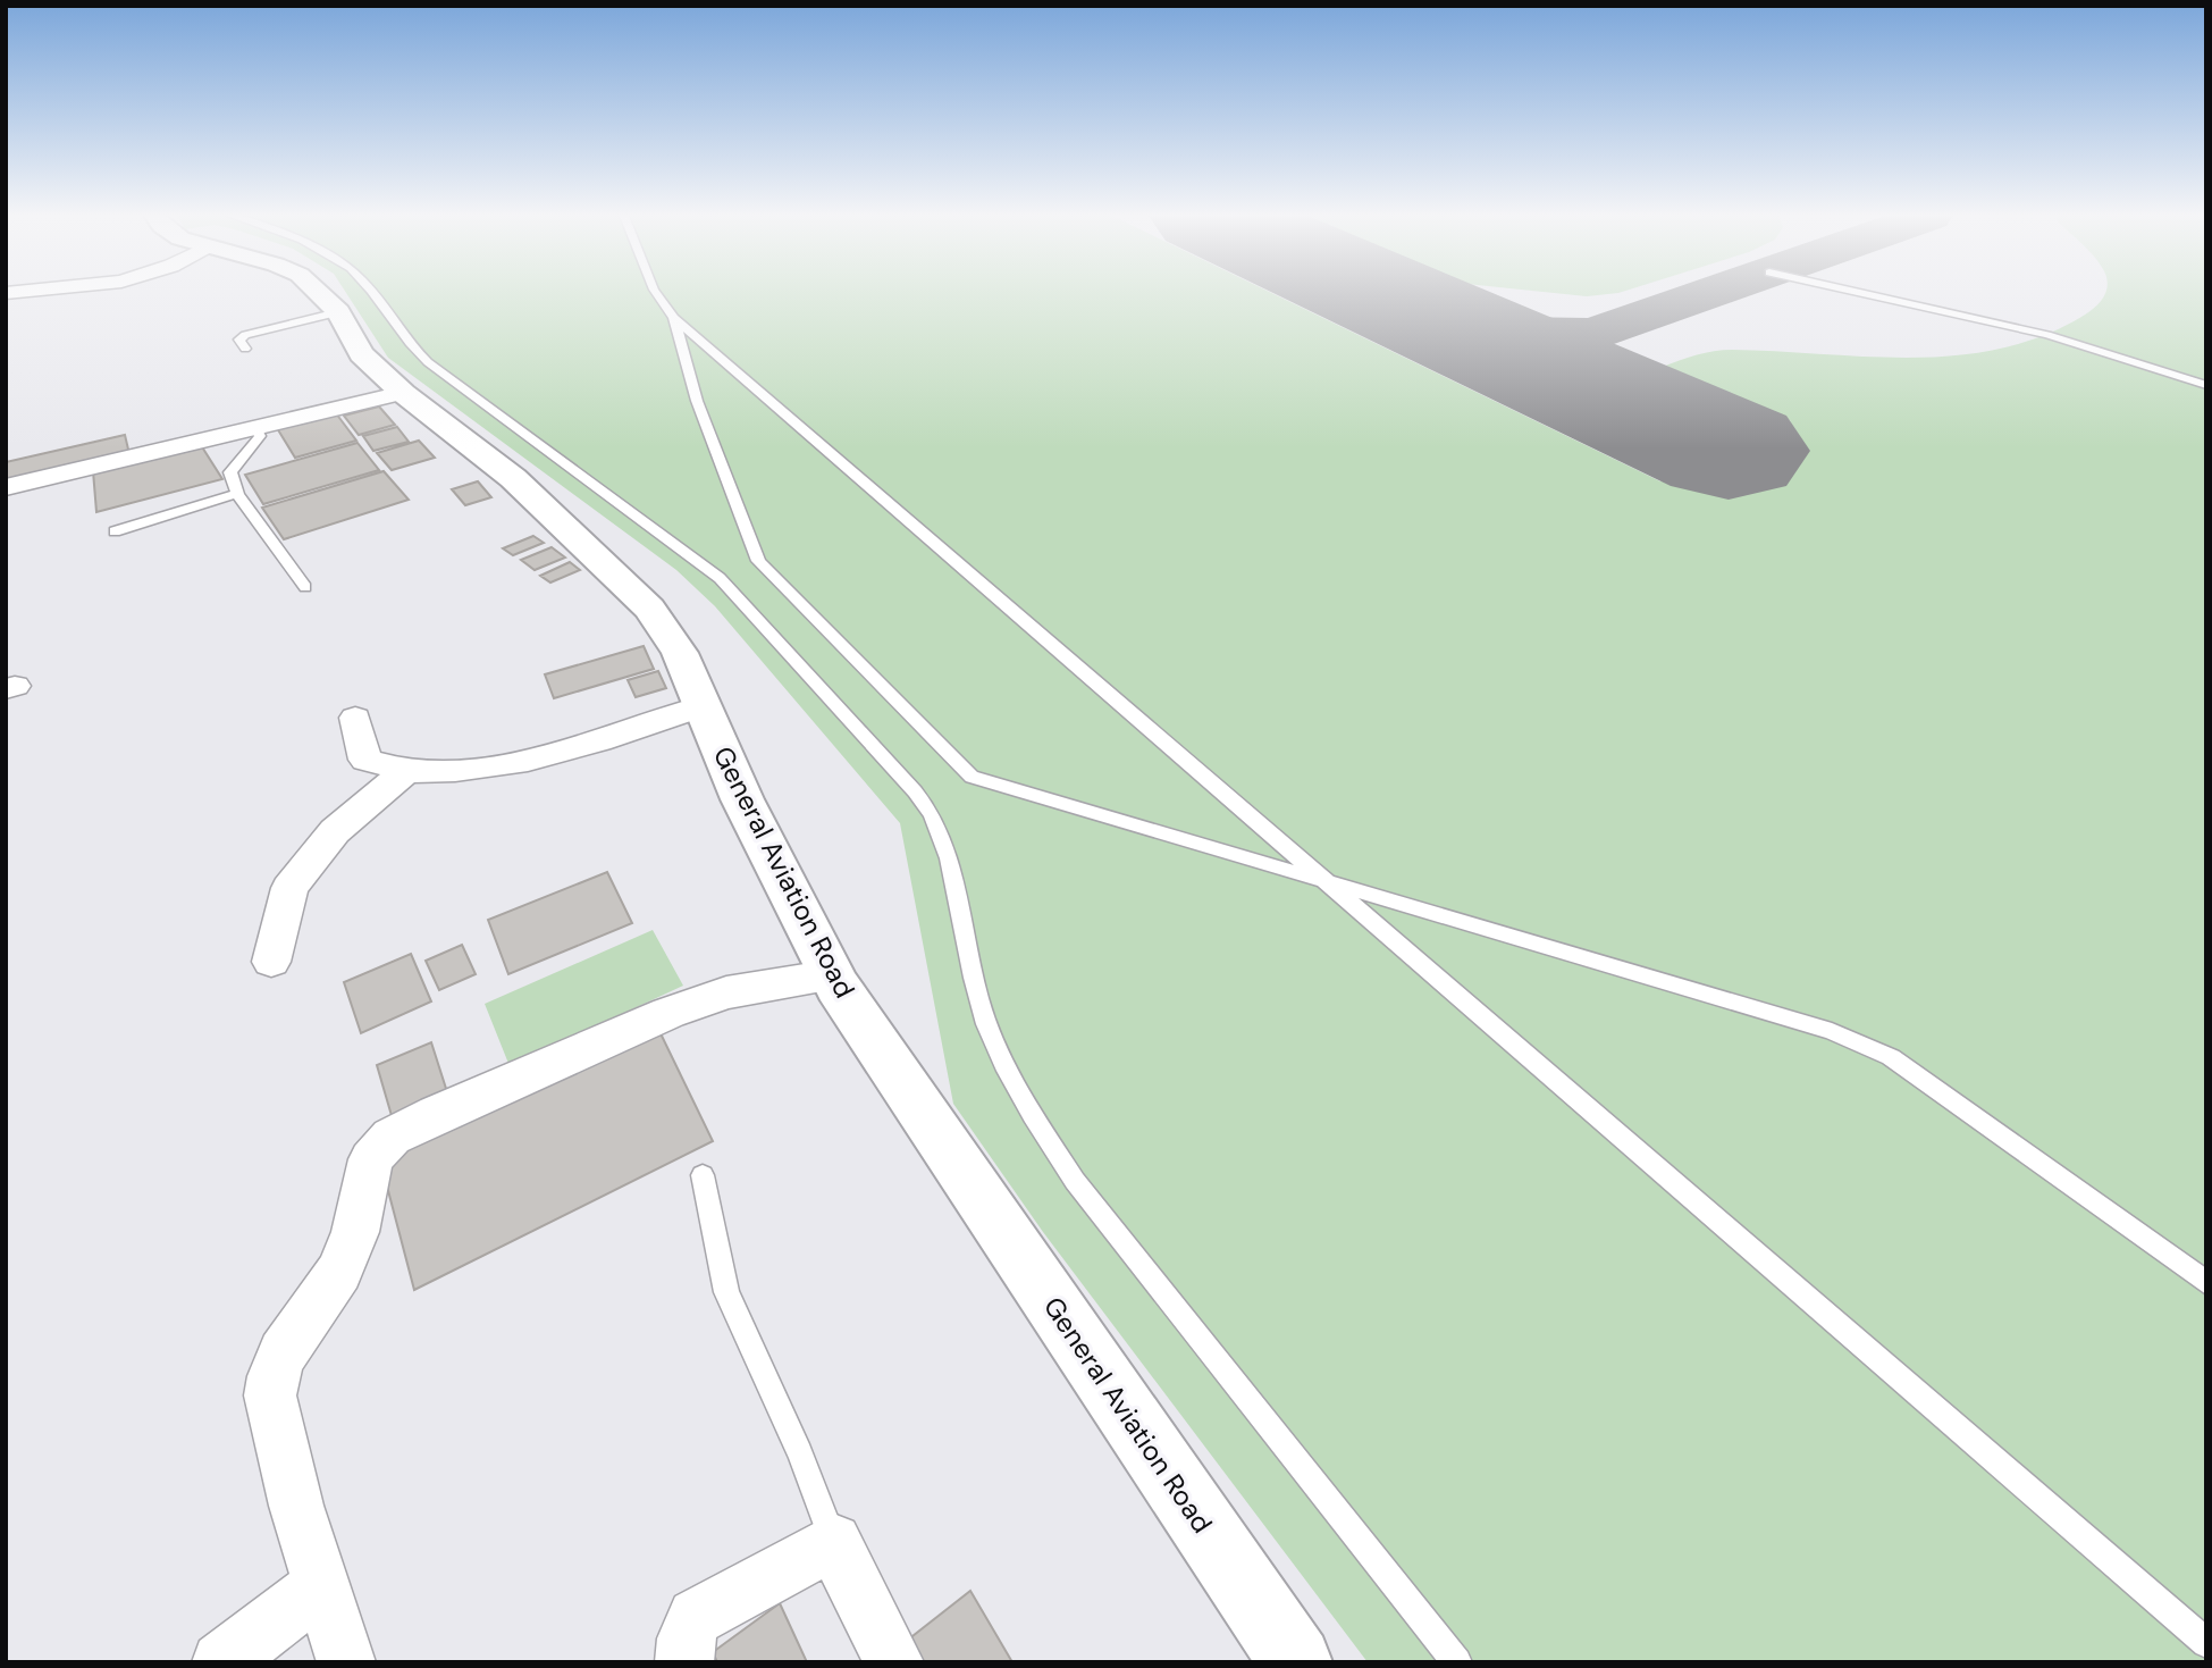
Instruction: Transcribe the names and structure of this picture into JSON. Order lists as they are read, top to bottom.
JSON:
{
  "streets": {
    "main road": ["General Aviation Road"]
  }
}
